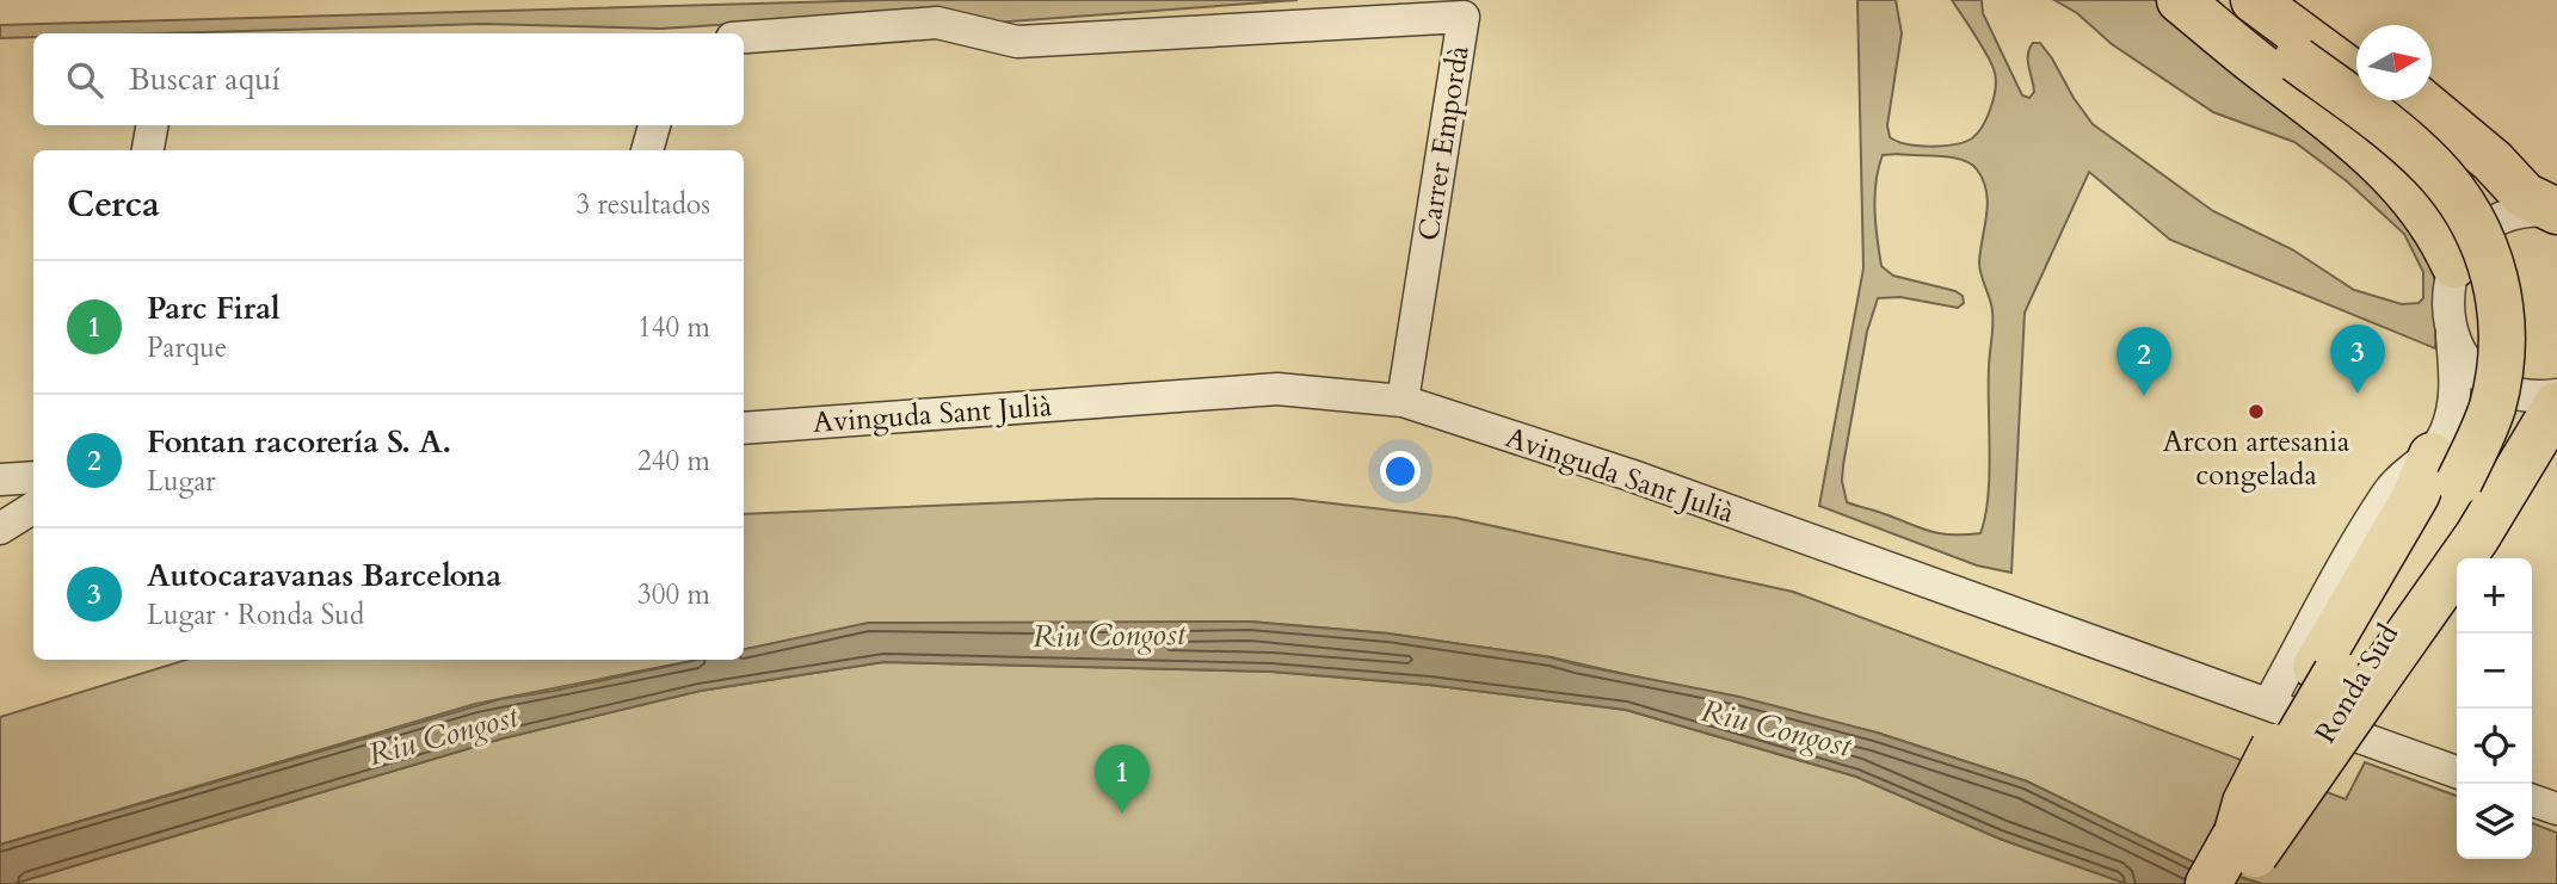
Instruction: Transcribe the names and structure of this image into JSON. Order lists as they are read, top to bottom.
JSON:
{
  "streets": {
    "highway": ["Ronda Sud"],
    "street": ["Carrer Empordà", "Avinguda Sant Julià"]
  },
  "crossings": [
    ["Carrer Empordà", "Avinguda Sant Julià"]
  ],
  "water": ["Riu Congost"],
  "places": ["Arcon artesania congelada"],
  "north": "right",
  "page": {
    "search": "Buscar aquí",
    "heading": ["Cerca", "3 resultados"],
    "list": [
      {
        "mark": "1",
        "name": "Parc Firal",
        "note": "Parque",
        "value": "140 m"
      },
      {
        "mark": "2",
        "name": "Fontan racorería S. A.",
        "note": "Lugar",
        "value": "240 m"
      },
      {
        "mark": "3",
        "name": "Autocaravanas Barcelona",
        "note": "Lugar · Ronda Sud",
        "value": "300 m"
      }
    ],
    "pins": ["3", "2", "1"],
    "map_buttons": ["+", "−"]
  }
}
